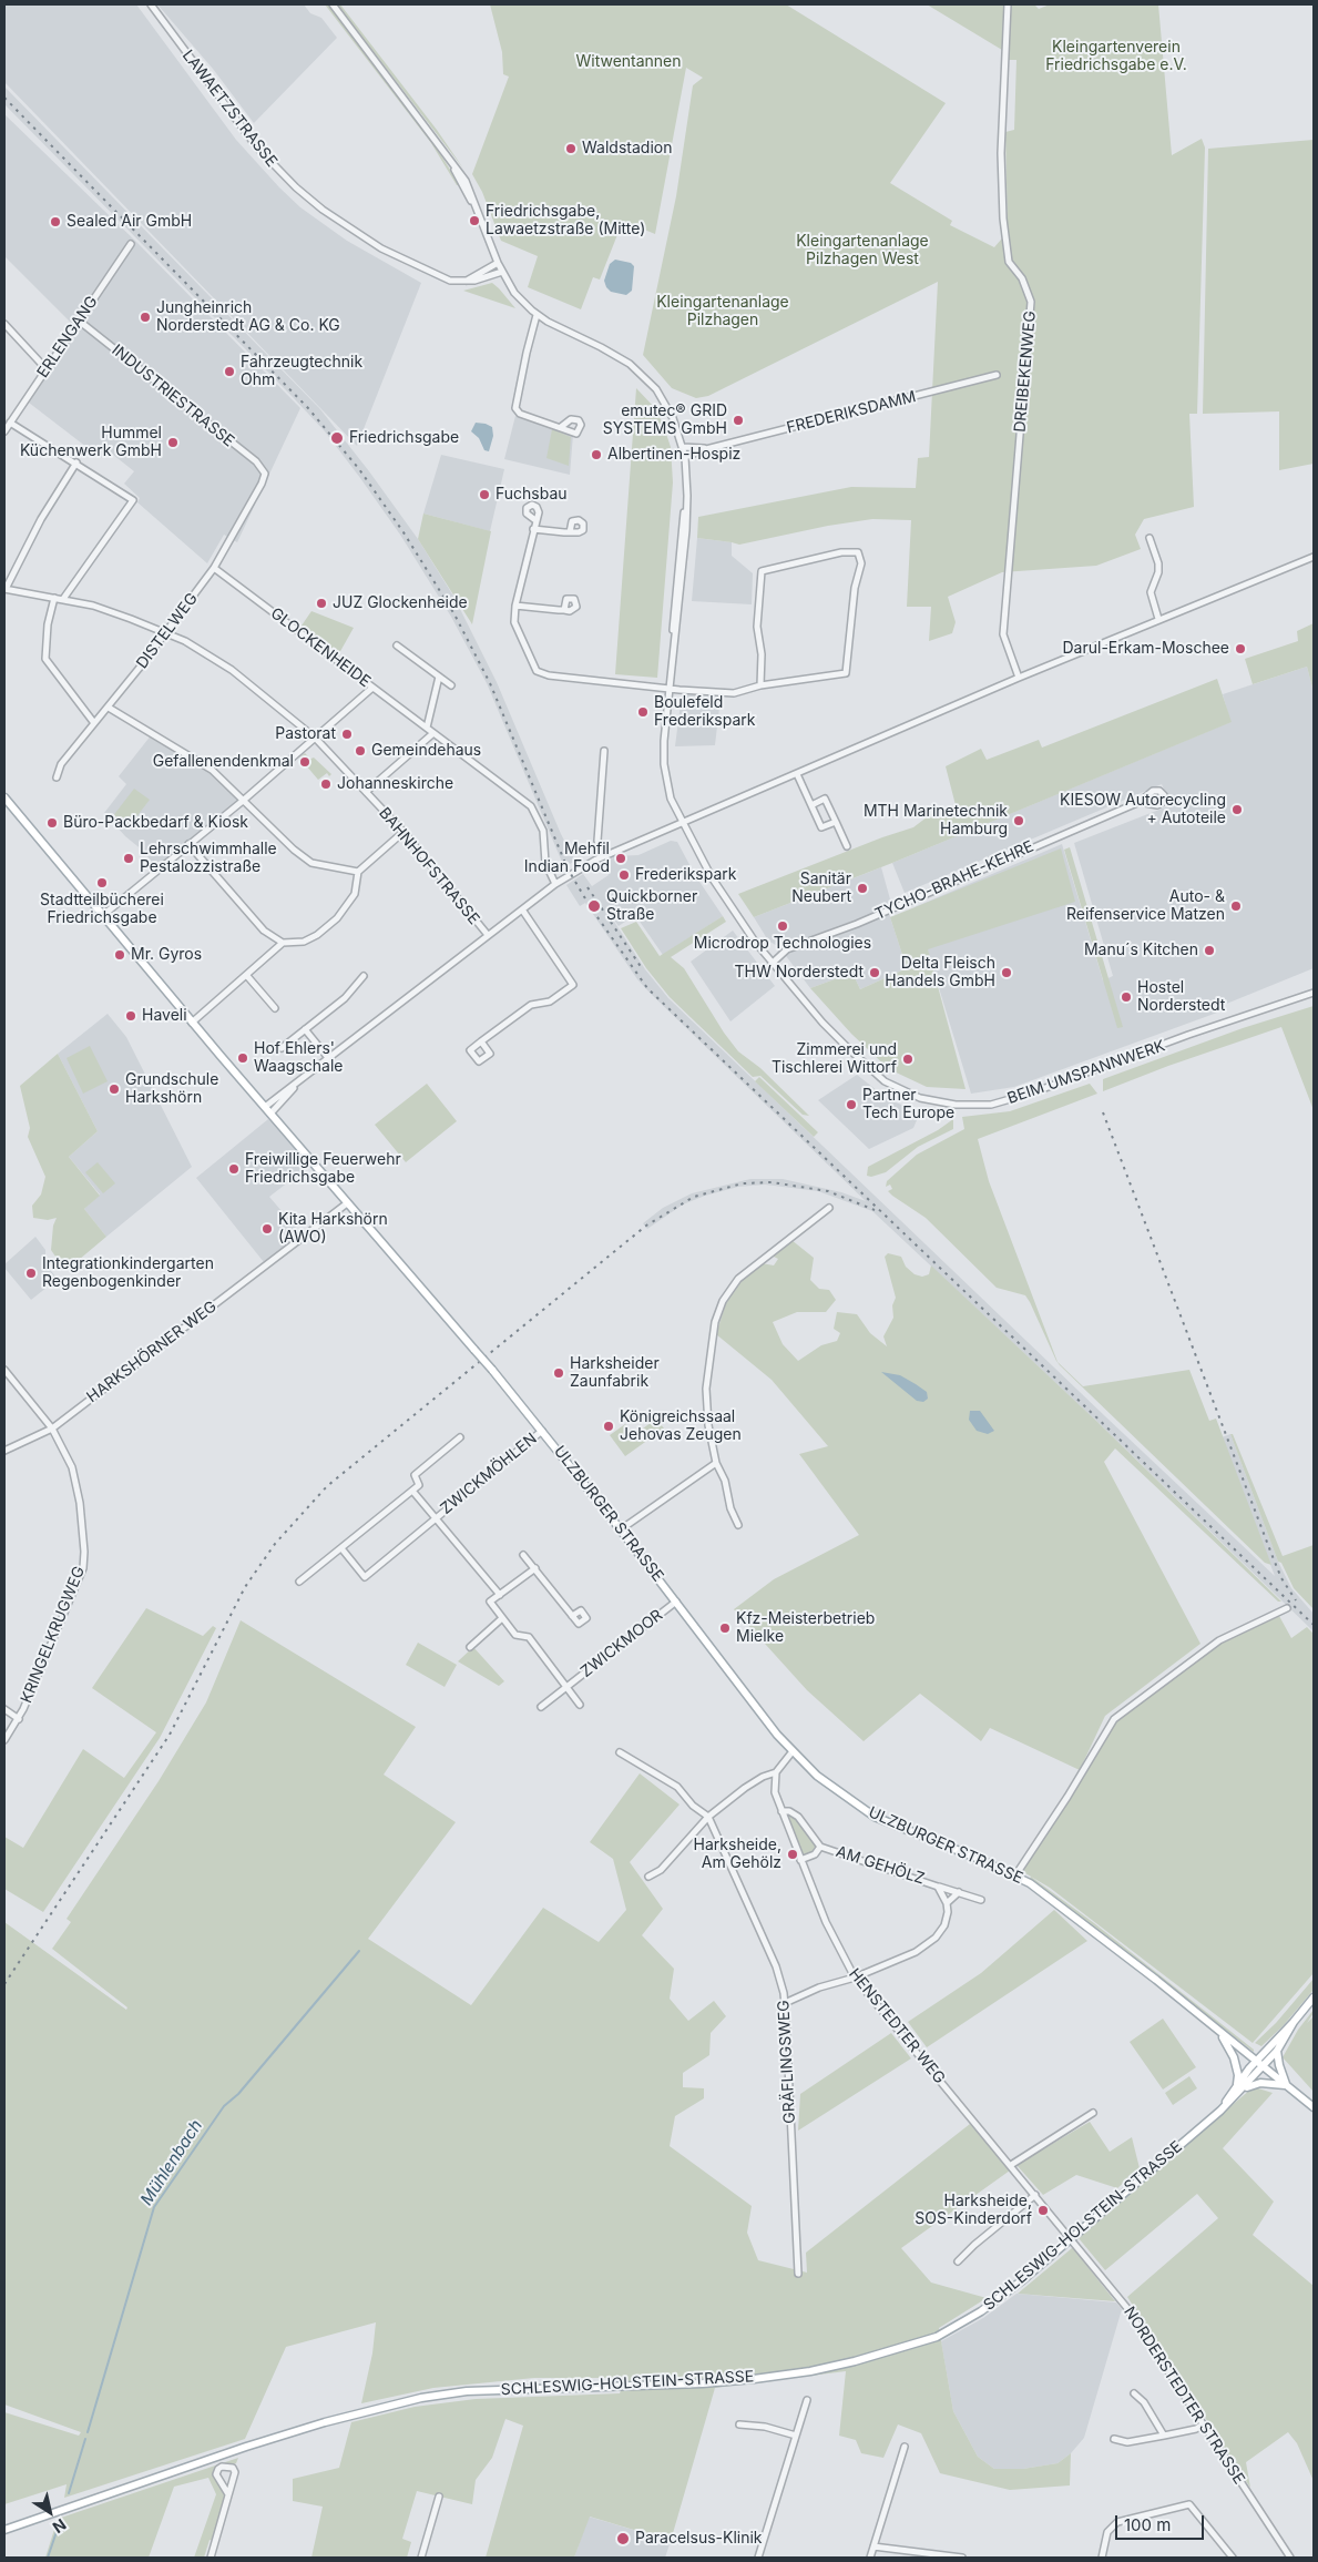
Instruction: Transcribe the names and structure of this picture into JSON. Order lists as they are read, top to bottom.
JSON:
{
  "streets": {
    "main road": ["ULZBURGER STRASSE", "SCHLESWIG-HOLSTEIN-STRASSE"],
    "street": [
      "LAWAETZSTRASSE",
      "ERLENGANG",
      "DREIBEKENWEG",
      "INDUSTRIESTRASSE",
      "FREDERIKSDAMM",
      "DISTELWEG",
      "GLOCKENHEIDE",
      "BAHNHOFSTRASSE",
      "TYCHO-BRAHE-KEHRE",
      "BEIM UMSPANNWERK",
      "HARKSHÖRNER WEG",
      "ZWICKMÖHLEN",
      "KRINGELKRUGWEG",
      "ZWICKMOOR",
      "AM GEHÖLZ",
      "HENSTEDTER WEG",
      "GRÄFLINGSWEG",
      "NORDERSTEDTER STRASSE"
    ]
  },
  "crossings": [
    ["ERLENGANG", "INDUSTRIESTRASSE"],
    ["INDUSTRIESTRASSE", "DISTELWEG"],
    ["DISTELWEG", "GLOCKENHEIDE"],
    ["DISTELWEG", "BAHNHOFSTRASSE"],
    ["TYCHO-BRAHE-KEHRE", "BEIM UMSPANNWERK"],
    ["HARKSHÖRNER WEG", "ULZBURGER STRASSE"],
    ["HARKSHÖRNER WEG", "KRINGELKRUGWEG"],
    ["ZWICKMÖHLEN", "ULZBURGER STRASSE"],
    ["ULZBURGER STRASSE", "ZWICKMOOR"],
    ["ULZBURGER STRASSE", "SCHLESWIG-HOLSTEIN-STRASSE"],
    ["AM GEHÖLZ", "HENSTEDTER WEG"],
    ["HENSTEDTER WEG", "SCHLESWIG-HOLSTEIN-STRASSE"],
    ["HENSTEDTER WEG", "NORDERSTEDTER STRASSE"],
    ["SCHLESWIG-HOLSTEIN-STRASSE", "NORDERSTEDTER STRASSE"]
  ],
  "water": ["Mühlenbach"],
  "parks": [
    "Kleingartenverein Friedrichsgabe e.V.",
    "Witwentannen",
    "Kleingartenanlage Pilzhagen West",
    "Kleingartenanlage Pilzhagen"
  ],
  "places": [
    "Waldstadion",
    "Friedrichsgabe, Lawaetzstraße (Mitte)",
    "Sealed Air GmbH",
    "Jungheinrich Norderstedt AG & Co. KG",
    "Fahrzeugtechnik Ohm",
    "emutec® GRID SYSTEMS GmbH",
    "Friedrichsgabe",
    "Hummel Küchenwerk GmbH",
    "Albertinen-Hospiz",
    "Fuchsbau",
    "JUZ Glockenheide",
    "Darul-Erkam-Moschee",
    "Boulefeld Frederikspark",
    "Pastorat",
    "Gemeindehaus",
    "Gefallenendenkmal",
    "Johanneskirche",
    "KIESOW Autorecycling + Autoteile",
    "MTH Marinetechnik Hamburg",
    "Büro-Packbedarf & Kiosk",
    "Lehrschwimmhalle Pestalozzistraße",
    "Mehfil Indian Food",
    "Frederikspark",
    "Stadtteilbücherei Friedrichsgabe",
    "Sanitär Neubert",
    "Quickborner Straße",
    "Auto- & Reifenservice Matzen",
    "Microdrop Technologies",
    "Manu´s Kitchen",
    "Mr. Gyros",
    "THW Norderstedt",
    "Delta Fleisch Handels GmbH",
    "Hostel Norderstedt",
    "Haveli",
    "Hof Ehlers' Waagschale",
    "Zimmerei und Tischlerei Wittorf",
    "Grundschule Harkshörn",
    "Partner Tech Europe",
    "Freiwillige Feuerwehr Friedrichsgabe",
    "Kita Harkshörn (AWO)",
    "Integrationkindergarten Regenbogenkinder",
    "Harksheider Zaunfabrik",
    "Königreichssaal Jehovas Zeugen",
    "Kfz-Meisterbetrieb Mielke",
    "Harksheide, Am Gehölz",
    "Harksheide, SOS-Kinderdorf",
    "Paracelsus-Klinik"
  ],
  "scale_bar": "100 m",
  "north": "bottom right"
}
